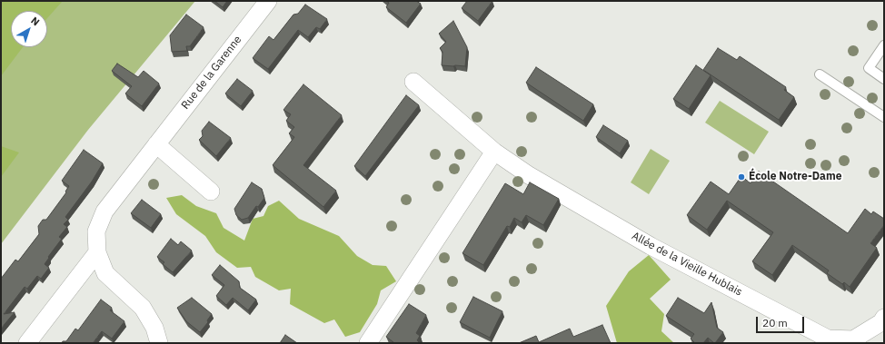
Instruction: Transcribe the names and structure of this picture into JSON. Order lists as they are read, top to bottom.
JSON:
{
  "streets": {
    "street": ["Rue de la Garenne", "Allée de la Vieille Hublais"]
  },
  "places": ["École Notre-Dame"],
  "scale_bar": "20 m",
  "north": "top right"
}
